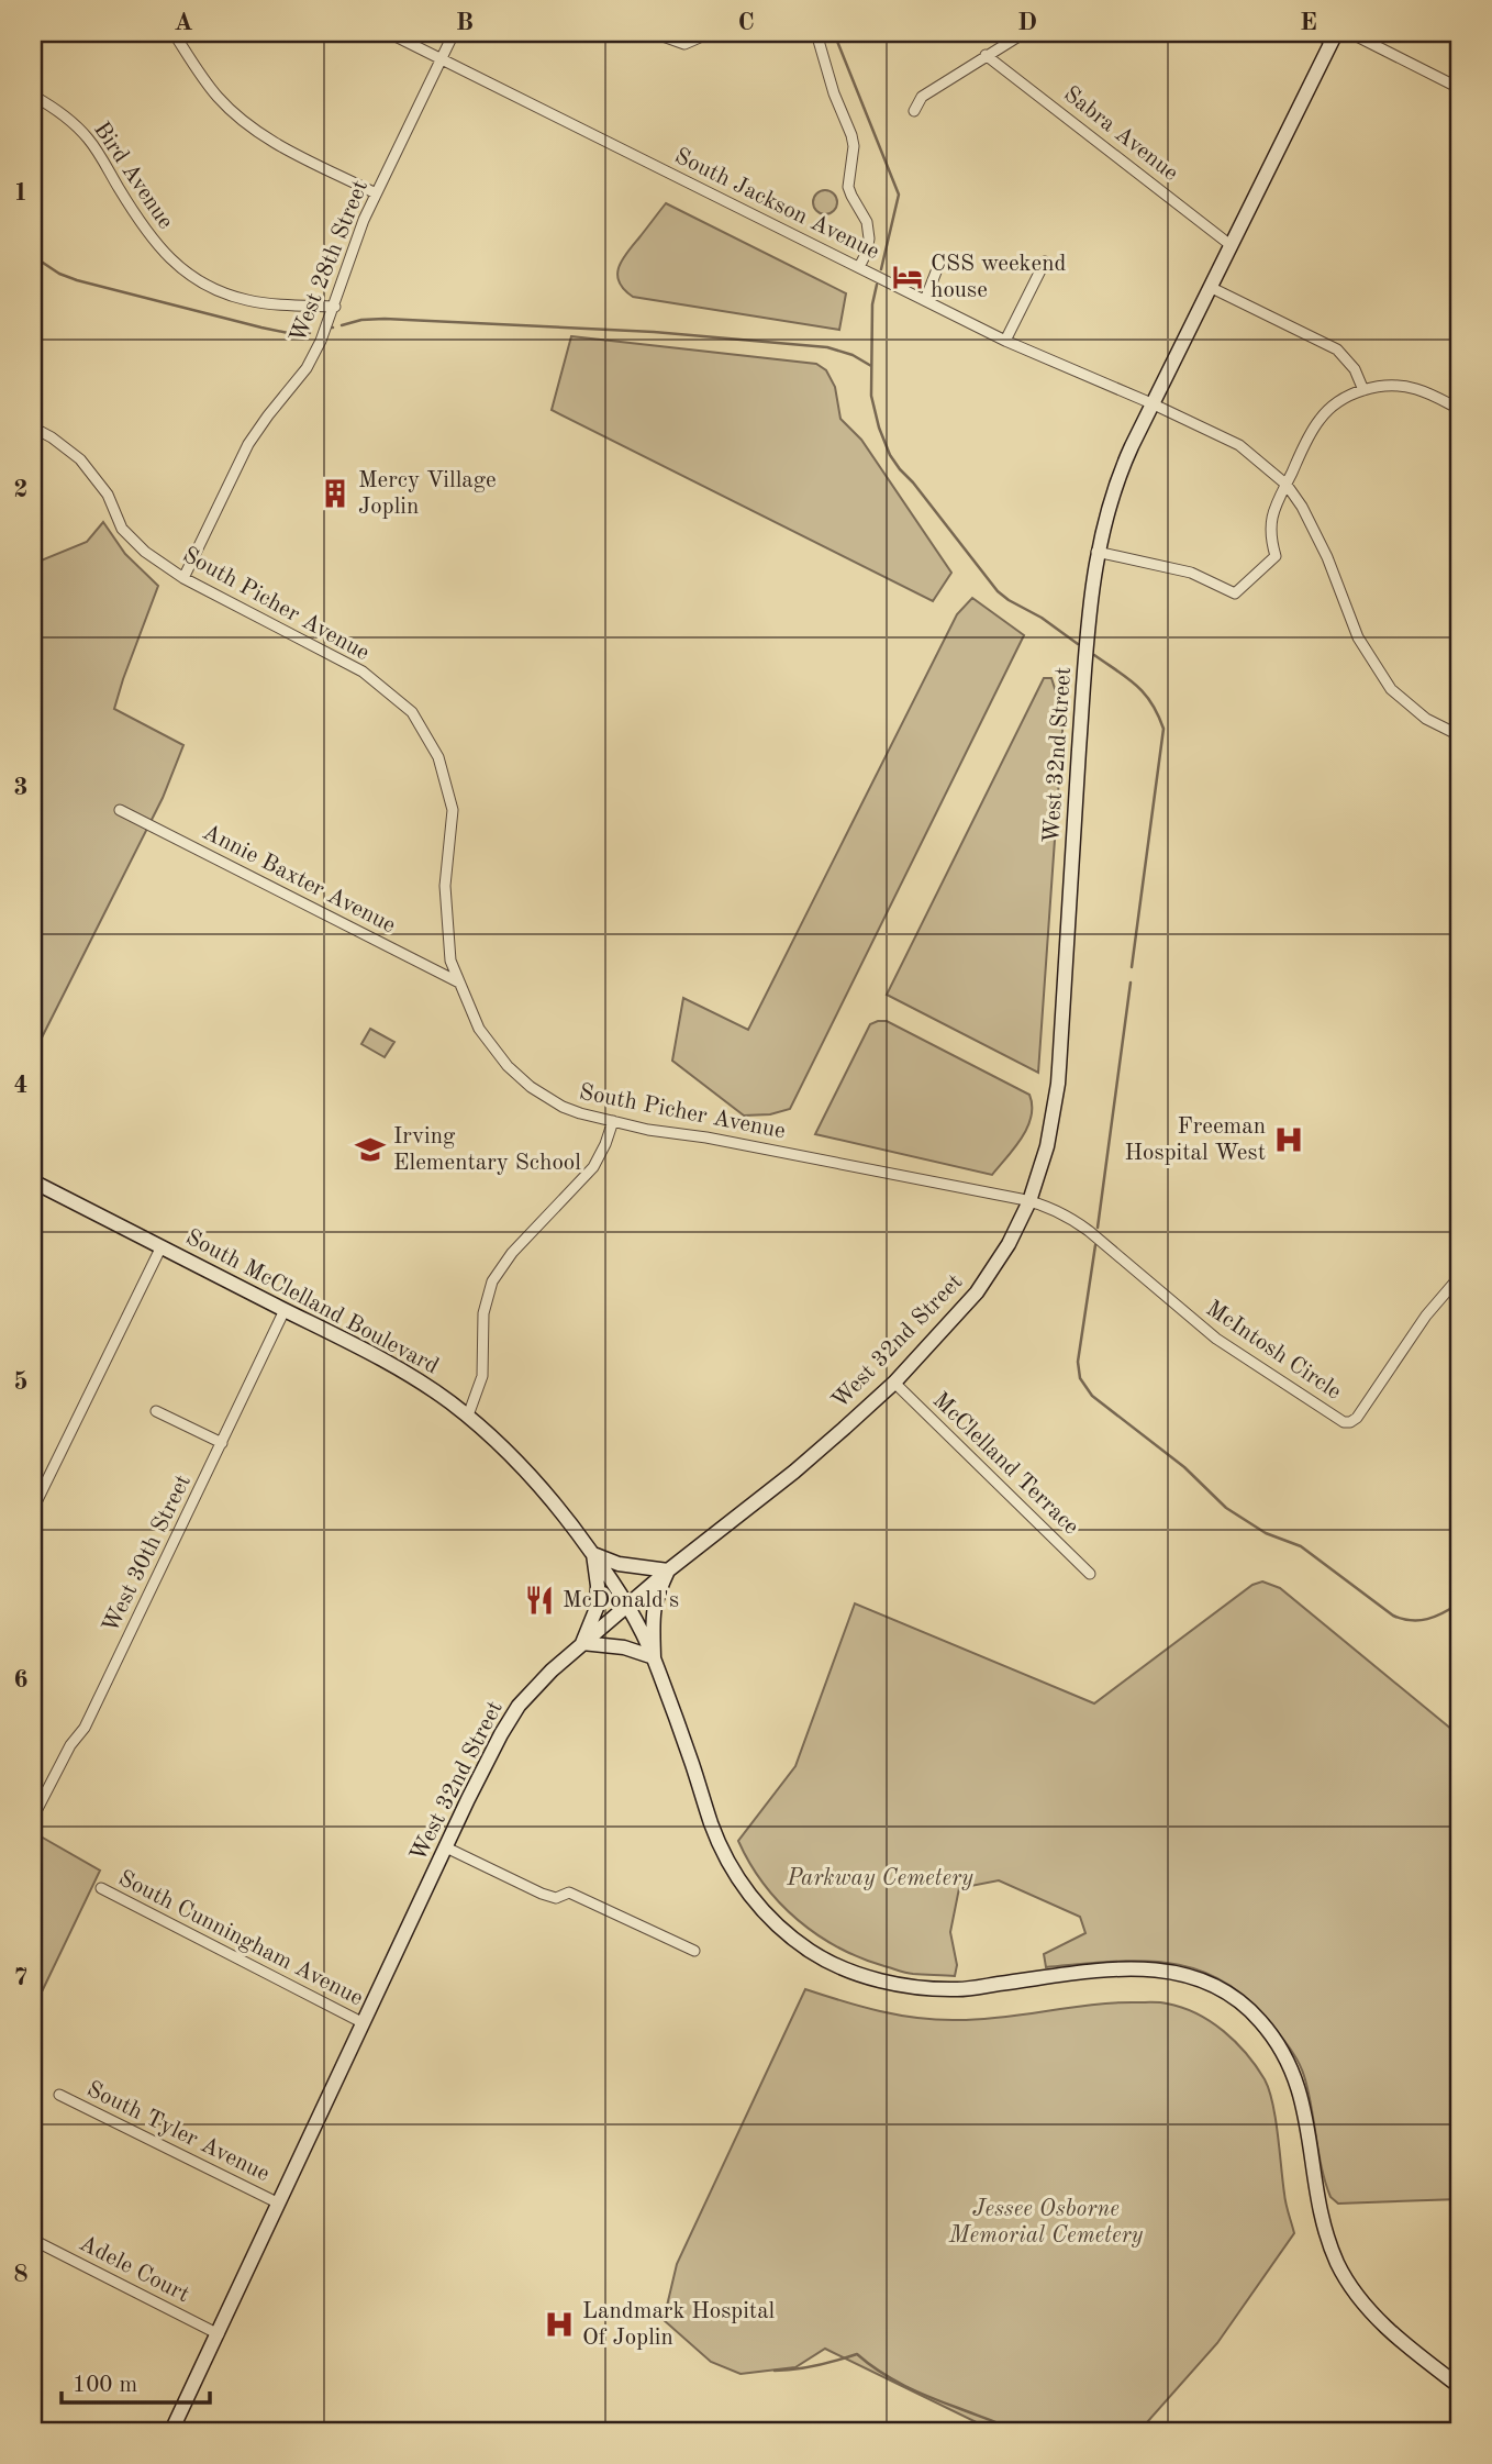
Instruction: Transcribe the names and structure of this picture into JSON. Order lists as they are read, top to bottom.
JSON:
{
  "streets": {
    "main road": ["West 32nd Street", "South McClelland Boulevard"],
    "street": [
      "Sabra Avenue",
      "Bird Avenue",
      "South Jackson Avenue",
      "West 28th Street",
      "South Picher Avenue",
      "Annie Baxter Avenue",
      "McIntosh Circle",
      "McClelland Terrace",
      "West 30th Street",
      "South Cunningham Avenue",
      "South Tyler Avenue",
      "Adele Court"
    ]
  },
  "crossings": [
    ["Sabra Avenue", "West 32nd Street"],
    ["Bird Avenue", "West 28th Street"],
    ["South Jackson Avenue", "West 28th Street"],
    ["South Jackson Avenue", "West 32nd Street"],
    ["West 28th Street", "South Picher Avenue"],
    ["South Picher Avenue", "West 32nd Street"],
    ["South Picher Avenue", "Annie Baxter Avenue"],
    ["South Picher Avenue", "McIntosh Circle"],
    ["West 32nd Street", "South McClelland Boulevard"],
    ["West 32nd Street", "McIntosh Circle"],
    ["West 32nd Street", "McClelland Terrace"],
    ["West 32nd Street", "South Cunningham Avenue"],
    ["West 32nd Street", "South Tyler Avenue"],
    ["West 32nd Street", "Adele Court"],
    ["South McClelland Boulevard", "West 30th Street"]
  ],
  "parks": ["Parkway Cemetery", "Jessee Osborne Memorial Cemetery"],
  "places": {
    "hotel": ["CSS weekend house"],
    "building": ["Mercy Village Joplin"],
    "hospital": ["Freeman Hospital West", "Landmark Hospital Of Joplin"],
    "school or university": ["Irving Elementary School"],
    "restaurant": ["McDonald's"]
  },
  "scale_bar": "100 m",
  "grid": {
    "columns": [
      "A",
      "B",
      "C",
      "D",
      "E"
    ],
    "rows": [
      "1",
      "2",
      "3",
      "4",
      "5",
      "6",
      "7",
      "8"
    ]
  }
}
